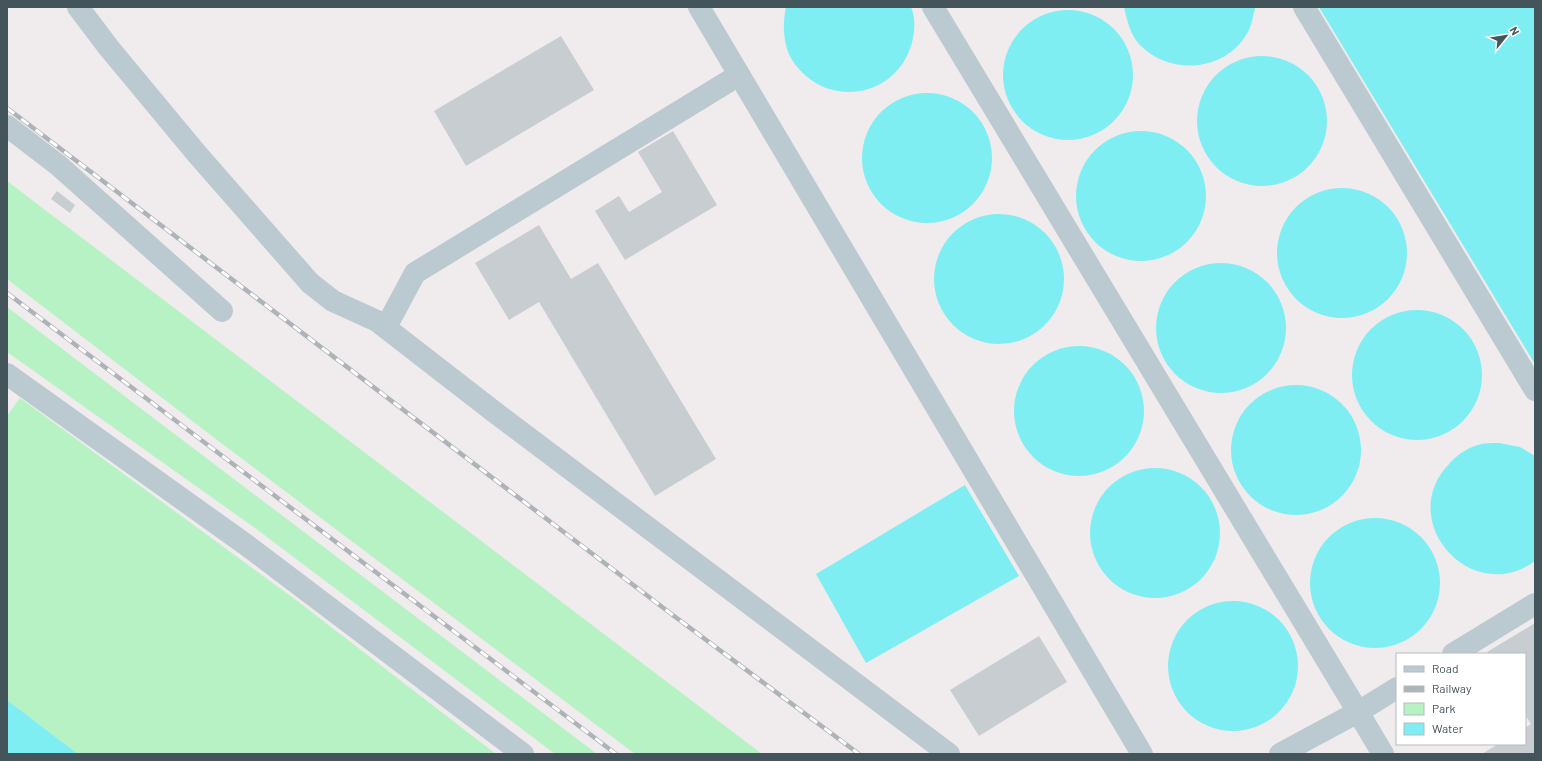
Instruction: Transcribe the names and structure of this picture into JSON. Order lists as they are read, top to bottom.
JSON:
{
  "legend": [
    "Road",
    "Railway",
    "Park",
    "Water"
  ],
  "north": "top right"
}
